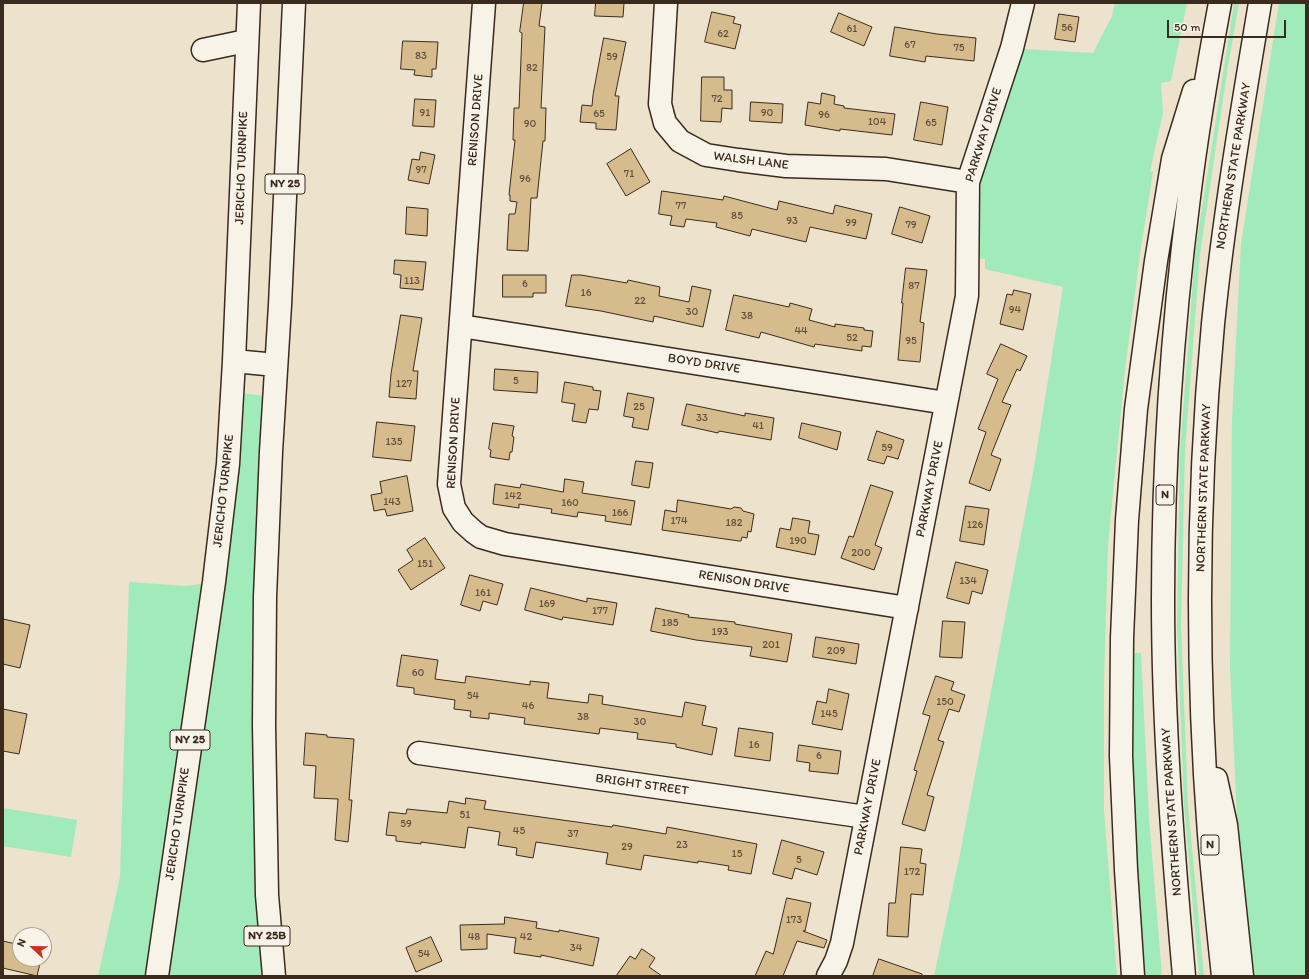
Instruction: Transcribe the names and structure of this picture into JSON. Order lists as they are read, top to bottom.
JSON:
{
  "streets": {
    "main road": [
      "RENISON DRIVE",
      "PARKWAY DRIVE",
      "WALSH LANE",
      "NORTHERN STATE PARKWAY",
      "JERICHO TURNPIKE",
      "NY 25",
      "BOYD DRIVE",
      "N",
      "BRIGHT STREET",
      "NY 25B"
    ]
  },
  "crossings": [
    ["RENISON DRIVE", "PARKWAY DRIVE"],
    ["RENISON DRIVE", "BOYD DRIVE"],
    ["PARKWAY DRIVE", "WALSH LANE"],
    ["PARKWAY DRIVE", "BOYD DRIVE"],
    ["PARKWAY DRIVE", "BRIGHT STREET"],
    ["NY 25", "NY 25B"]
  ],
  "house_numbers": [
    "56",
    "61",
    "62",
    "67",
    "75",
    "83",
    "59",
    "82",
    "72",
    "91",
    "90",
    "65",
    "96",
    "104",
    "65",
    "90",
    "97",
    "71",
    "96",
    "77",
    "85",
    "93",
    "99",
    "79",
    "113",
    "6",
    "87",
    "16",
    "22",
    "94",
    "30",
    "38",
    "44",
    "52",
    "95",
    "5",
    "127",
    "25",
    "33",
    "41",
    "135",
    "59",
    "142",
    "143",
    "160",
    "166",
    "174",
    "182",
    "126",
    "190",
    "200",
    "151",
    "134",
    "161",
    "169",
    "177",
    "185",
    "193",
    "201",
    "209",
    "60",
    "54",
    "150",
    "46",
    "145",
    "38",
    "30",
    "16",
    "6",
    "51",
    "59",
    "45",
    "37",
    "23",
    "29",
    "15",
    "5",
    "172",
    "173",
    "48",
    "42",
    "34",
    "54"
  ],
  "scale_bar": "50 m",
  "north": "left"
}
